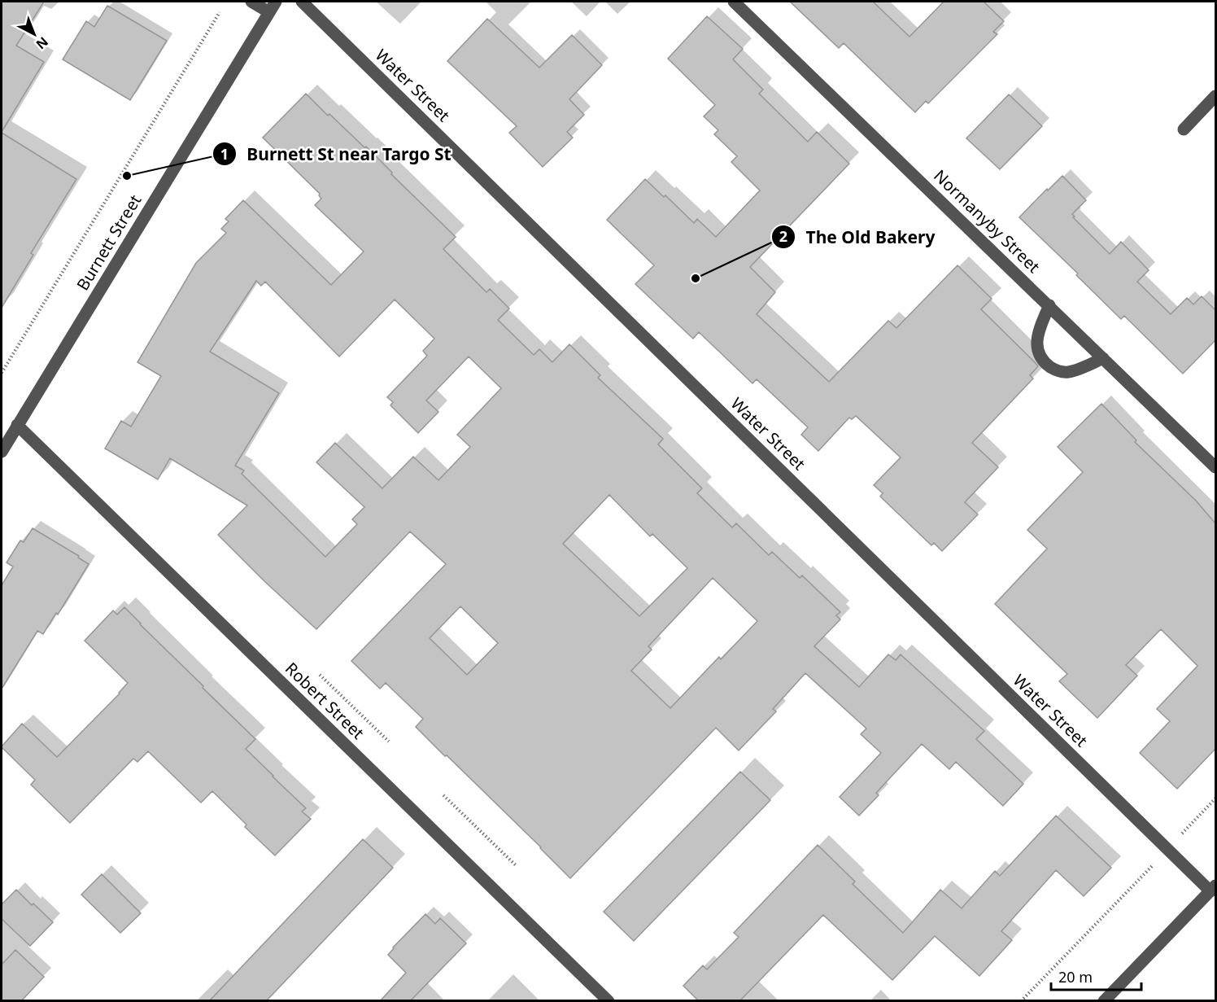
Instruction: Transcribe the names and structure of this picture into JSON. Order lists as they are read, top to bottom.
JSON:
{
  "streets": {
    "street": [
      "Water Street",
      "Normanyby Street",
      "Burnett Street",
      "Robert Street"
    ]
  },
  "crossings": [
    ["Burnett Street", "Robert Street"]
  ],
  "places": ["Burnett St near Targo St", "The Old Bakery"],
  "scale_bar": "20 m",
  "north": "bottom right"
}
